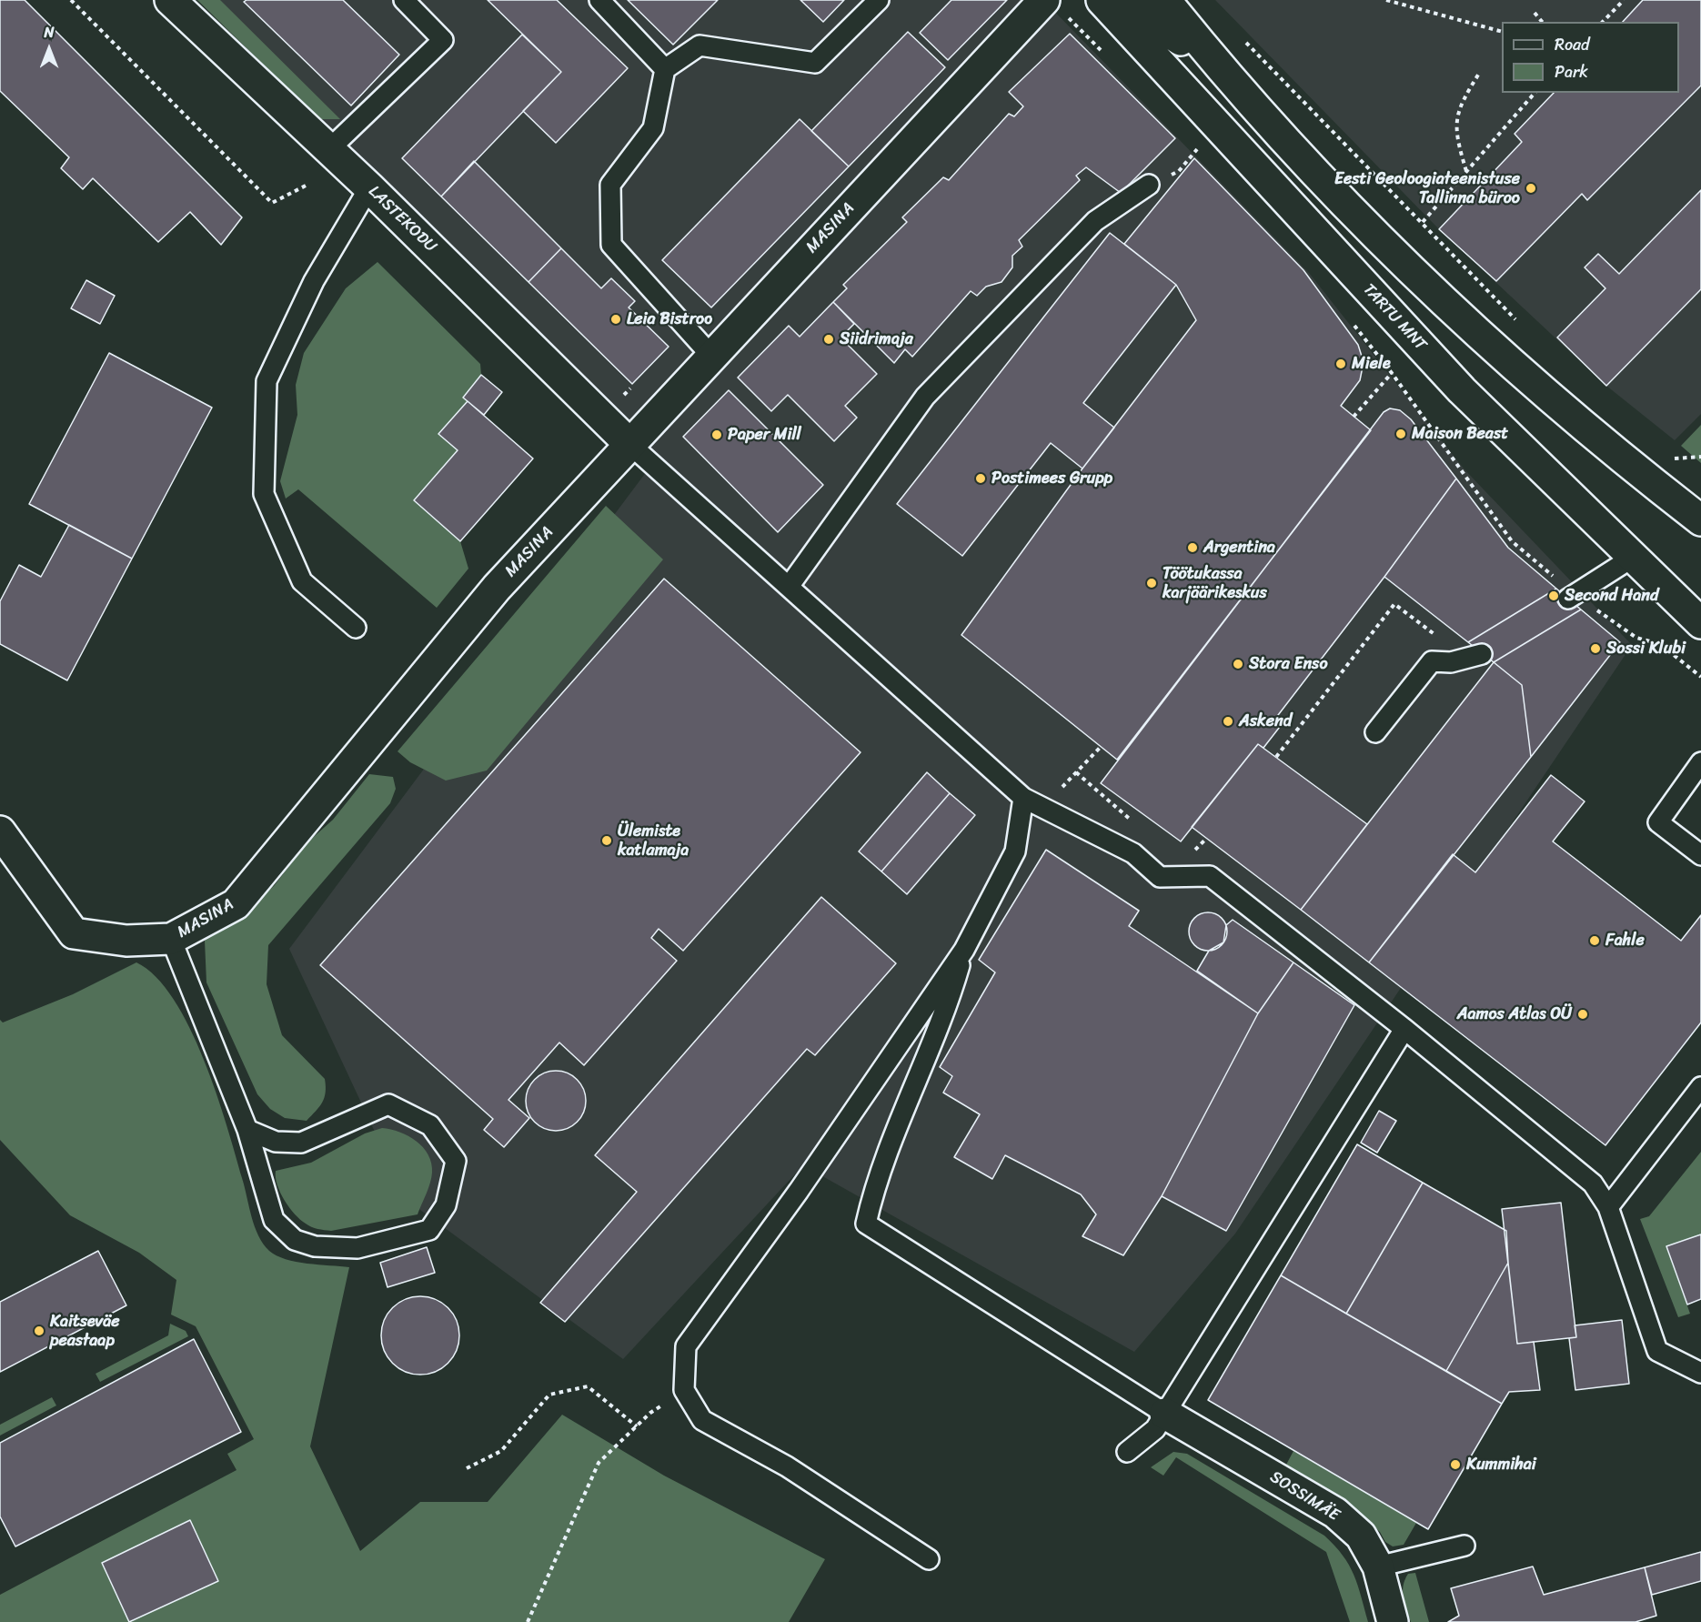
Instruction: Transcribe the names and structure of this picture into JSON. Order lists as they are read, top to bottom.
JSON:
{
  "streets": {
    "street": [
      "LASTEKODU",
      "MASINA",
      "TARTU MNT",
      "SOSSIMÄE"
    ]
  },
  "crossings": [
    ["LASTEKODU", "MASINA"]
  ],
  "places": [
    "Eesti Geoloogiateenistuse Tallinna büroo",
    "Leia Bistroo",
    "Siidrimaja",
    "Miele",
    "Maison Beast",
    "Paper Mill",
    "Postimees Grupp",
    "Argentina",
    "Töötukassa karjäärikeskus",
    "Second Hand",
    "Sossi Klubi",
    "Stora Enso",
    "Askend",
    "Ülemiste katlamaja",
    "Fahle",
    "Aamos Atlas OÜ",
    "Kaitseväe peastaap",
    "Kummihai"
  ],
  "legend": ["Road", "Park"],
  "north": "top"
}
